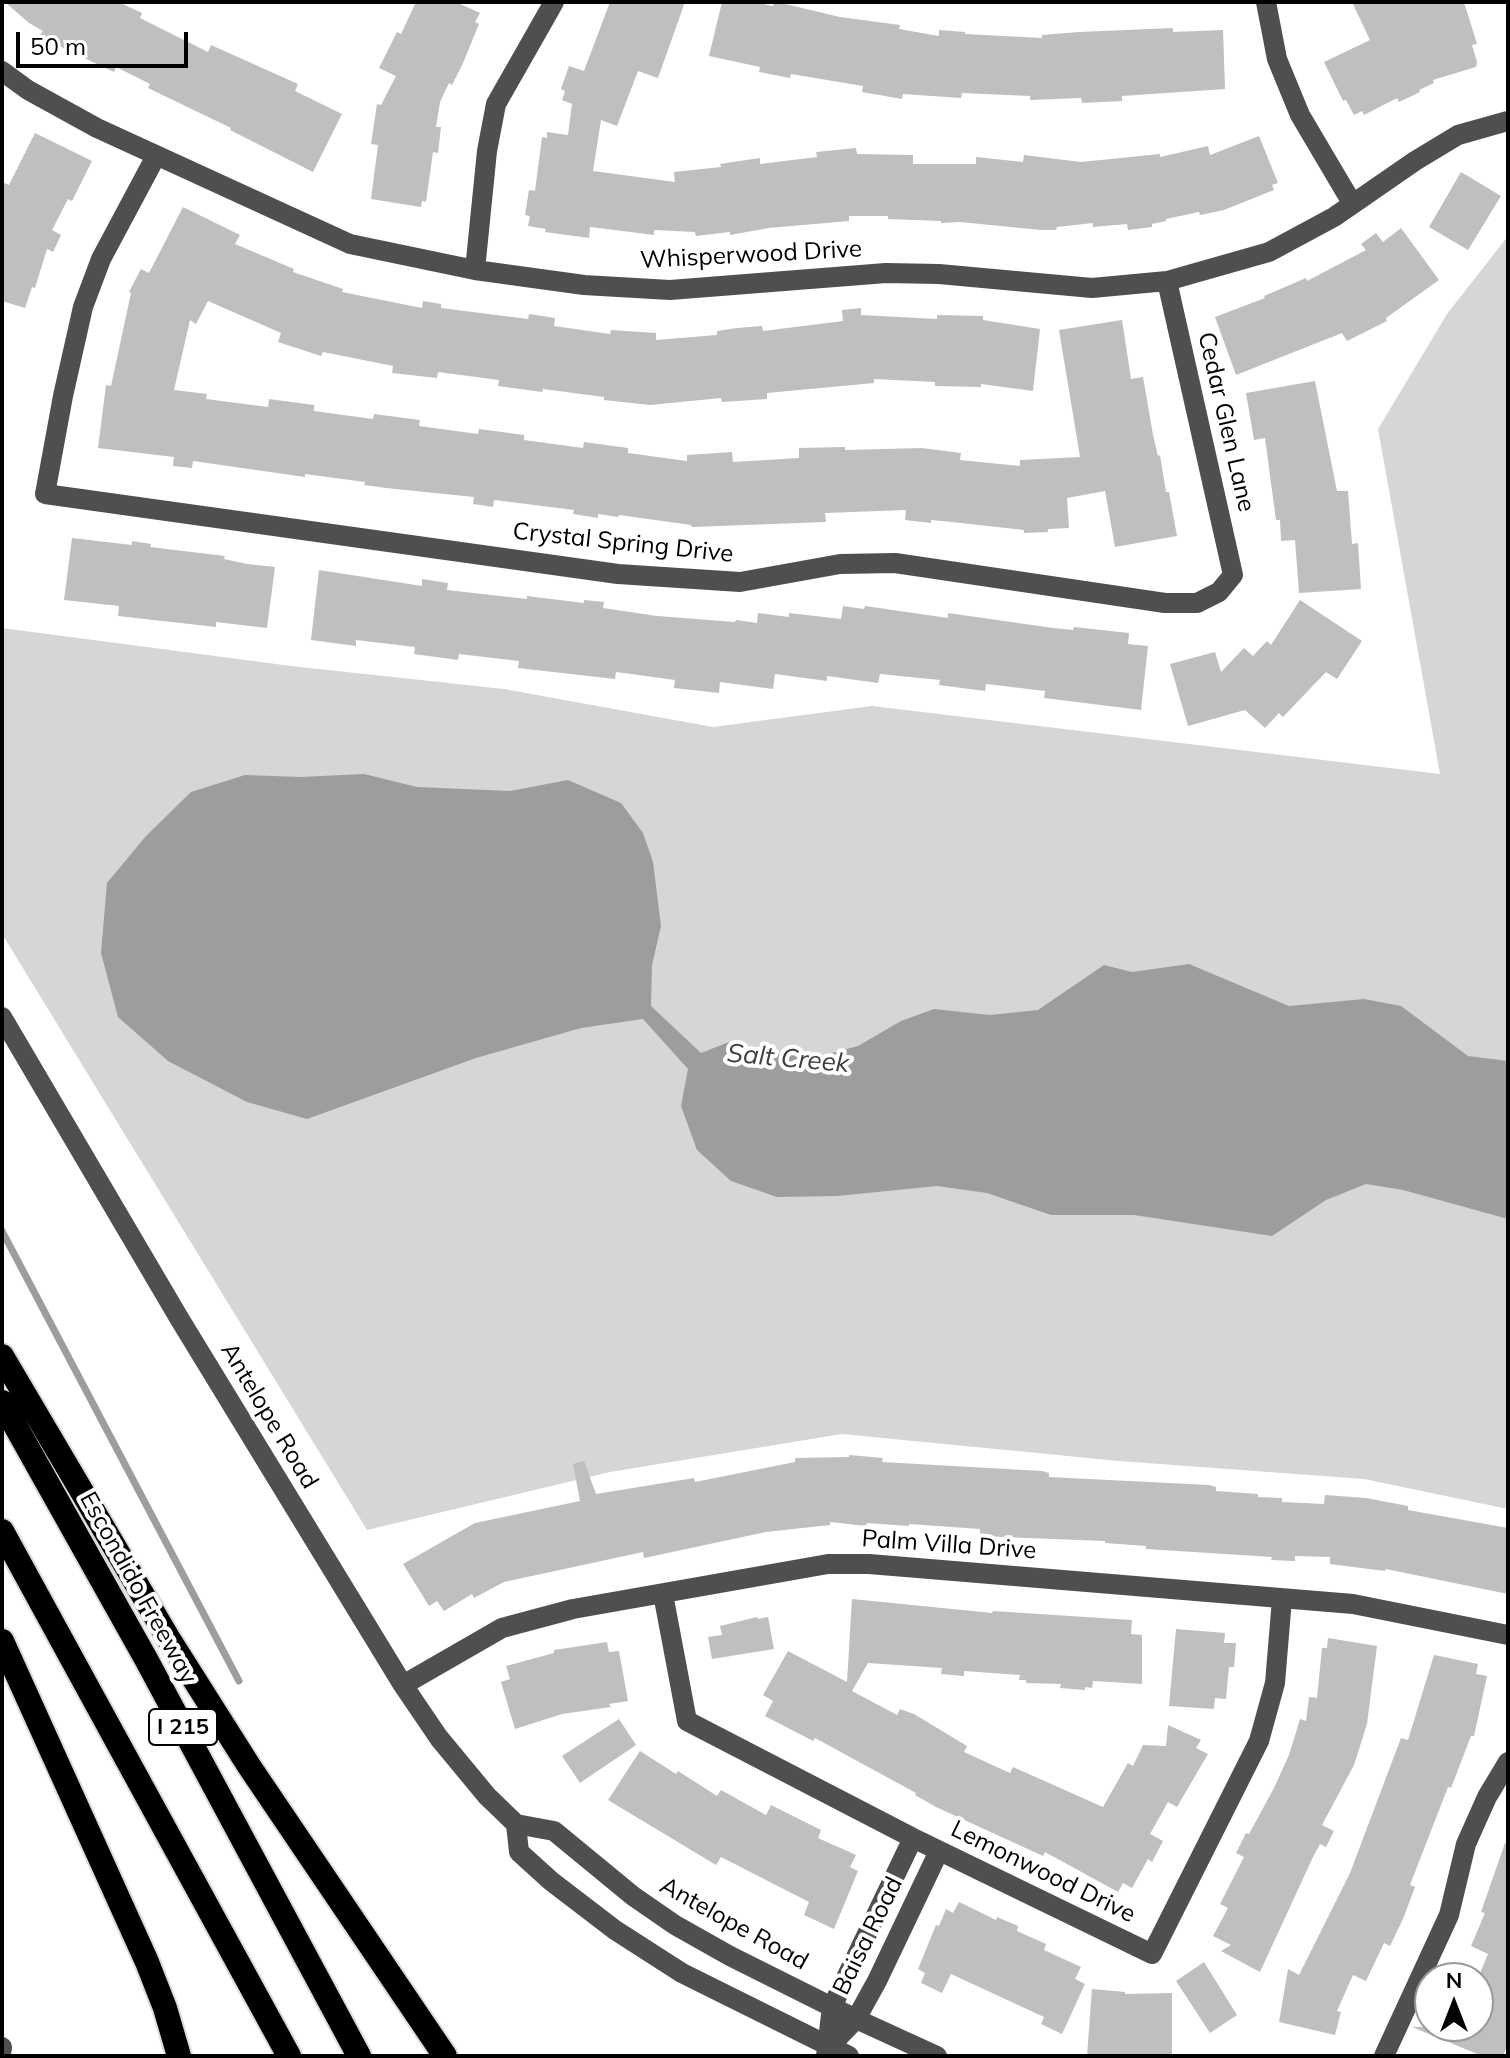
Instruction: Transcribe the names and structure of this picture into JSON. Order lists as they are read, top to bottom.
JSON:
{
  "streets": {
    "highway": ["Escondido Freeway", "I 215"],
    "street": [
      "Whisperwood Drive",
      "Cedar Glen Lane",
      "Crystal Spring Drive",
      "Antelope Road",
      "Palm Villa Drive",
      "Lemonwood Drive",
      "Baisa Road"
    ]
  },
  "crossings": [
    ["Whisperwood Drive", "Cedar Glen Lane"],
    ["Whisperwood Drive", "Crystal Spring Drive"],
    ["Cedar Glen Lane", "Crystal Spring Drive"],
    ["Antelope Road", "Palm Villa Drive"],
    ["Antelope Road", "Baisa Road"],
    ["Palm Villa Drive", "Lemonwood Drive"],
    ["Lemonwood Drive", "Baisa Road"]
  ],
  "water": ["Salt Creek"],
  "scale_bar": "50 m",
  "north": "top"
}
